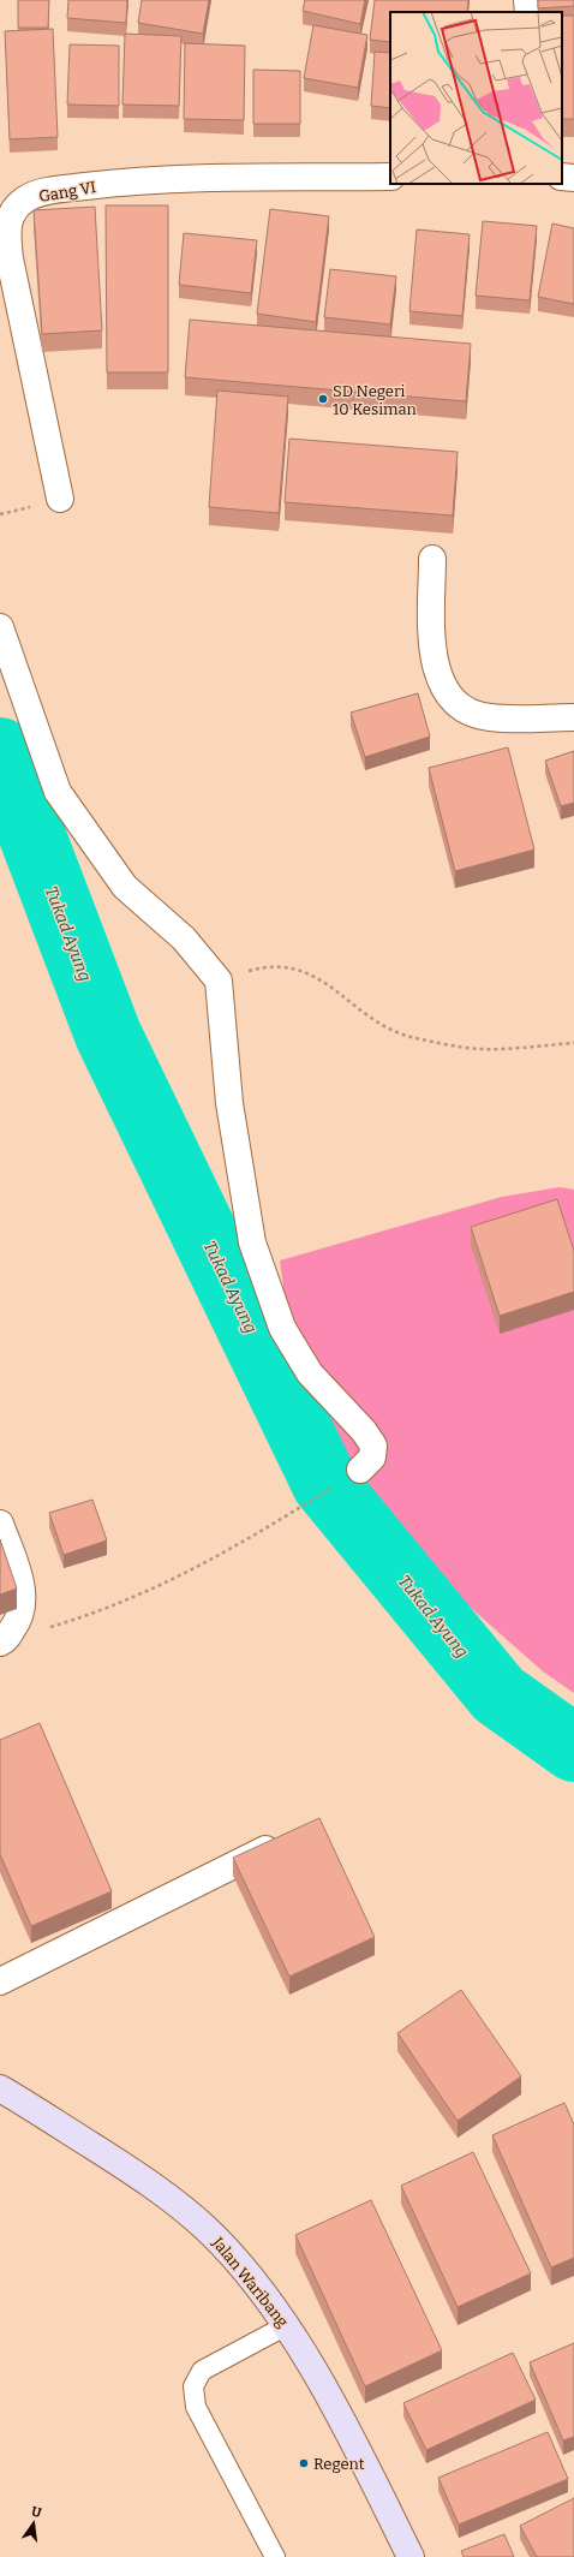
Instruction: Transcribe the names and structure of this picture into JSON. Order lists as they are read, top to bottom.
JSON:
{
  "streets": {
    "street": ["Gang VI", "Jalan Waribang"]
  },
  "water": ["Tukad Ayung"],
  "places": ["SD Negeri 10 Kesiman", "Regent"],
  "north": "top"
}
